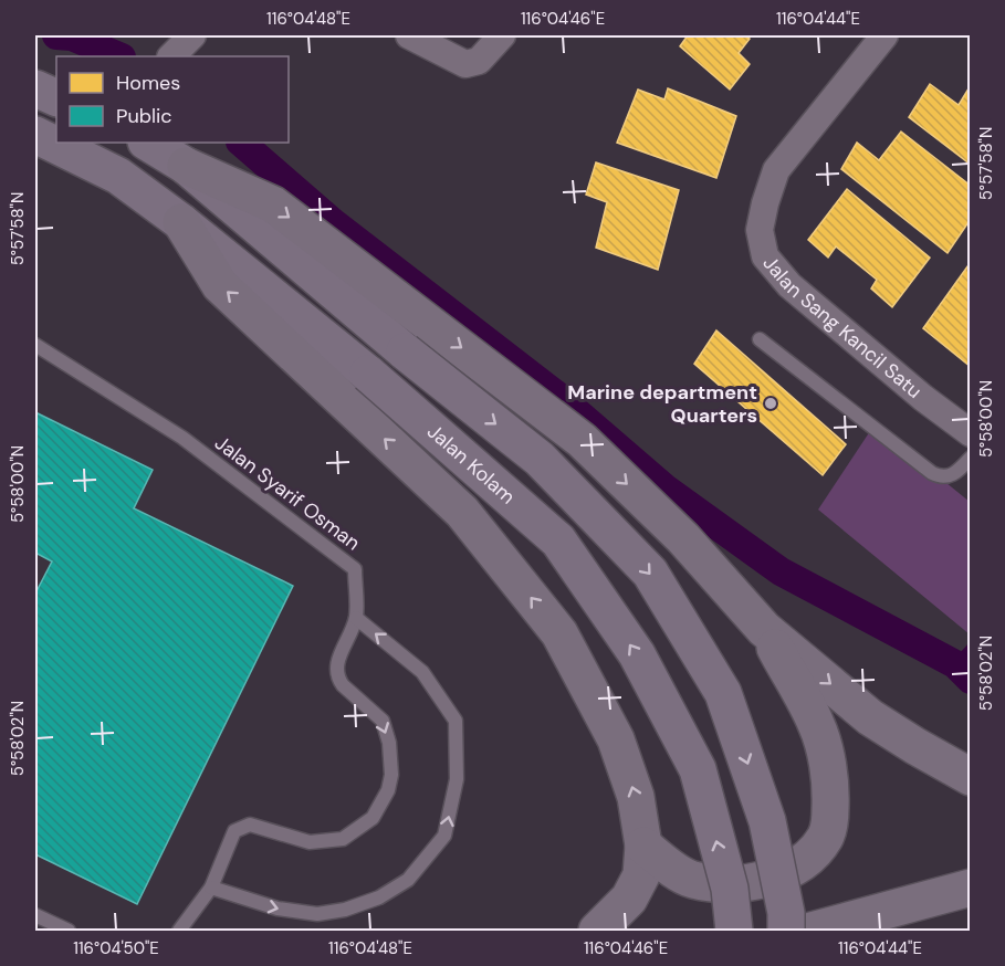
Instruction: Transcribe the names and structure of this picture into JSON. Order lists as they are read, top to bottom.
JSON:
{
  "streets": {
    "main road": ["Jalan Kolam"],
    "street": ["Jalan Sang Kancil Satu"],
    "lane": ["Jalan Syarif Osman"]
  },
  "places": ["Marine department Quarters"],
  "legend": ["Homes", "Public"],
  "coordinates": [
    "116°04'48\"E",
    "116°04'46\"E",
    "116°04'44\"E",
    "5°57'58\"N",
    "5°58'00\"N",
    "5°58'02\"N",
    "116°04'50\"E"
  ]
}
